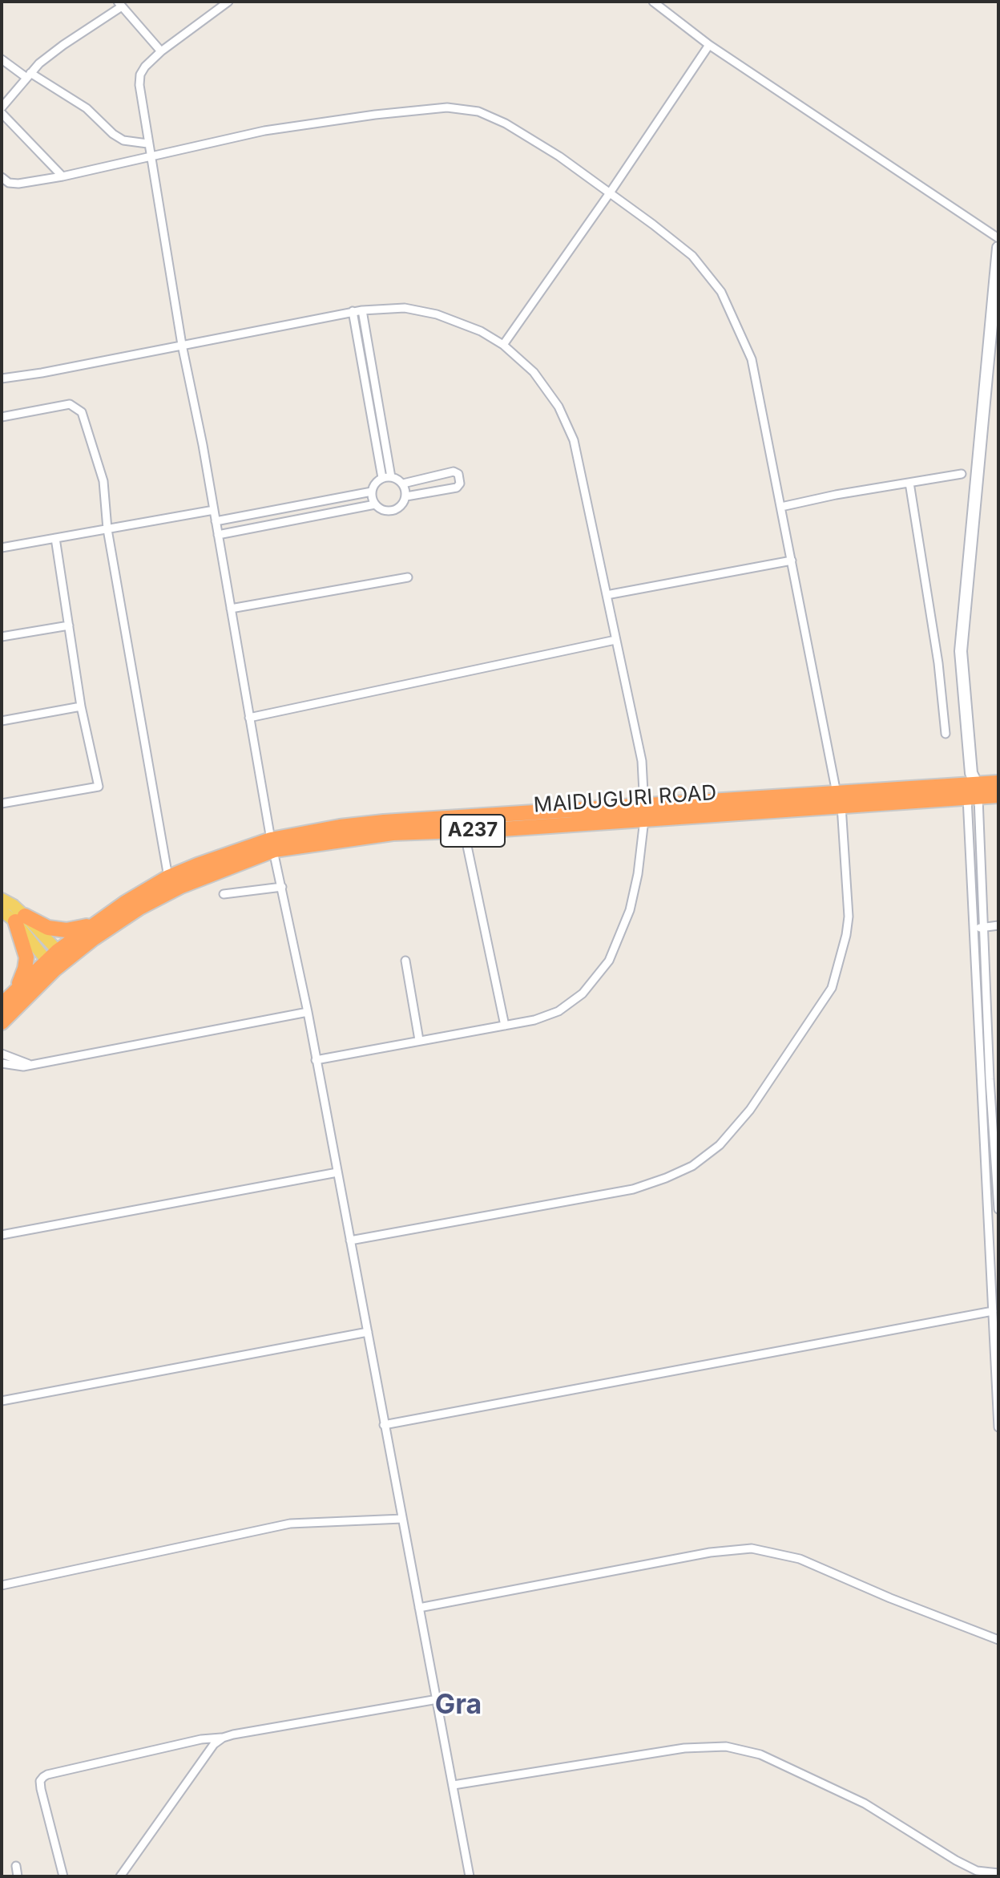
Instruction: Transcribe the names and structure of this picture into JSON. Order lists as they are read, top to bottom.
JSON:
{
  "streets": {
    "highway": ["MAIDUGURI ROAD", "A237"]
  },
  "districts": ["Gra"]
}
